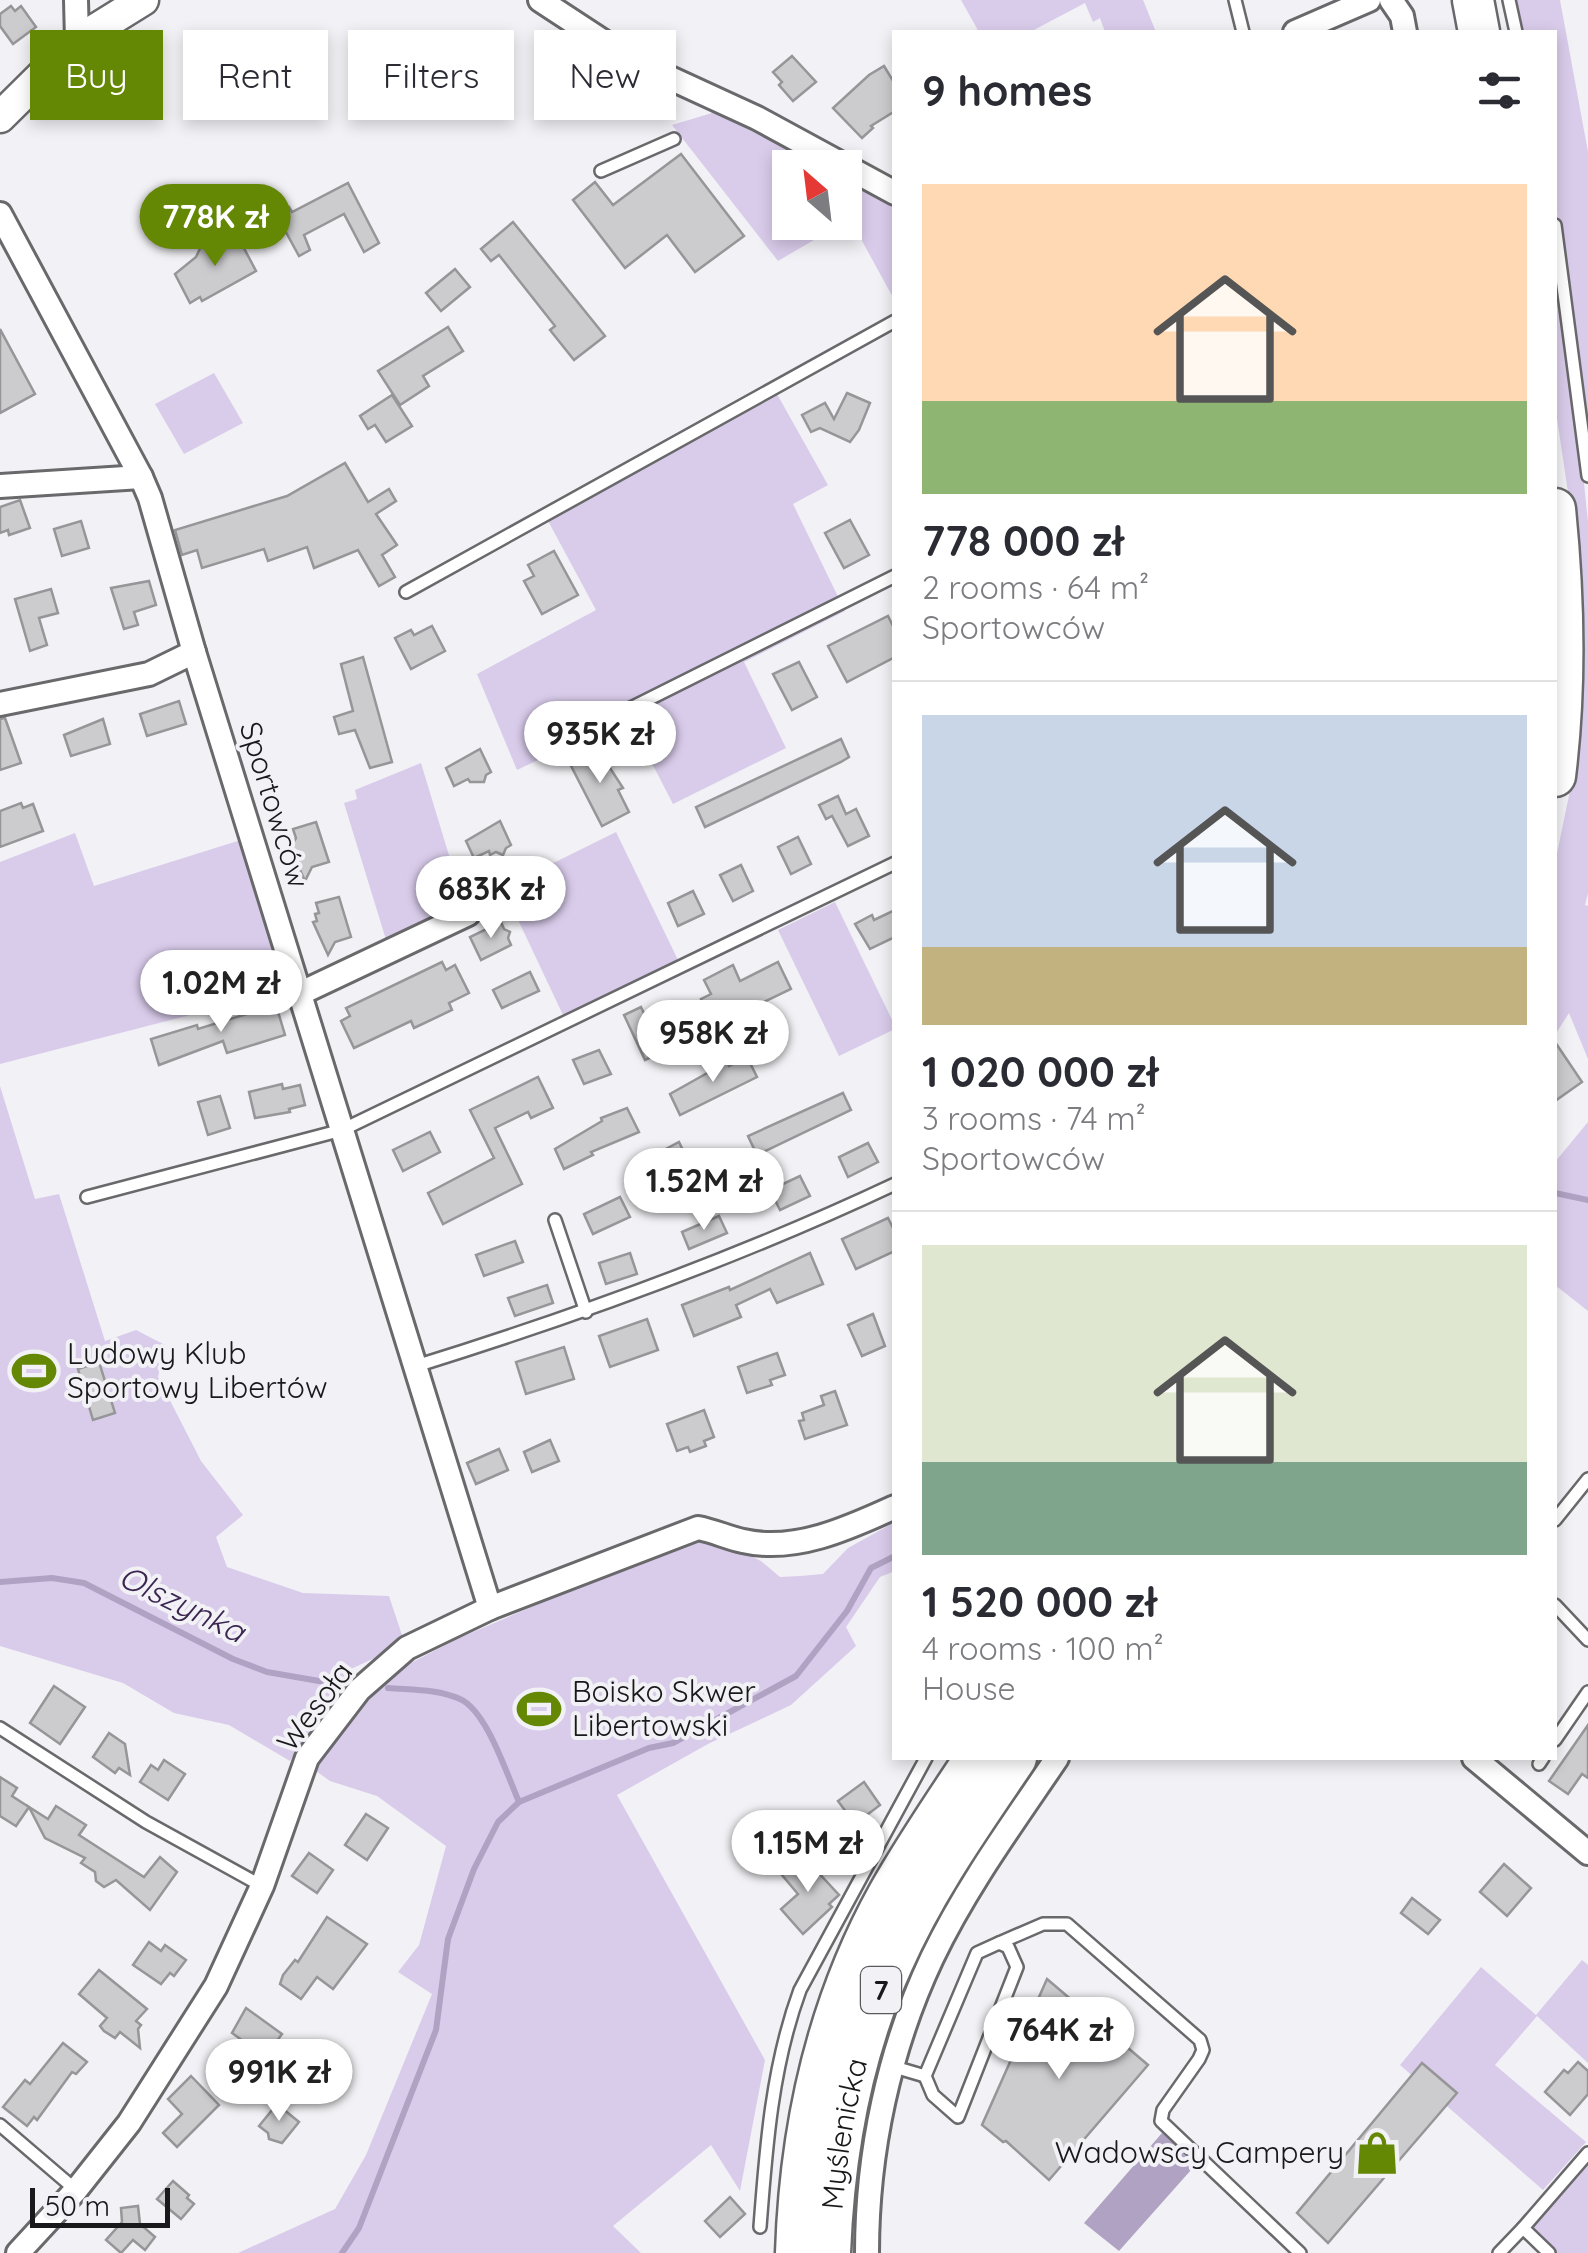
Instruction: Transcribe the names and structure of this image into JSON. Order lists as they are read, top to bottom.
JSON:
{
  "streets": {
    "highway": ["7", "Myślenicka"],
    "street": ["Sportowców", "Wesoła"]
  },
  "crossings": [
    ["Sportowców", "Wesoła"]
  ],
  "water": ["Olszynka"],
  "places": {
    "sports": ["Ludowy Klub Sportowy Libertów", "Boisko Skwer Libertowski"],
    "shop": ["Wadowscy Campery"]
  },
  "scale_bar": "50 m",
  "north": "top left",
  "page": {
    "chip": [
      "Buy",
      "Rent",
      "Filters",
      "New"
    ],
    "heading": "9 homes",
    "list": [
      {
        "name": "778 000 zł",
        "note": "2 rooms · 64 m² · Sportowców"
      },
      {
        "name": "1 020 000 zł",
        "note": "3 rooms · 74 m² · Sportowców"
      },
      {
        "name": "1 520 000 zł",
        "note": "4 rooms · 100 m² · House"
      }
    ],
    "price": [
      "778K zł",
      "935K zł",
      "683K zł",
      "1.02M zł",
      "958K zł",
      "1.52M zł",
      "1.15M zł",
      "764K zł",
      "991K zł"
    ],
    "scale": "50 m"
  }
}
